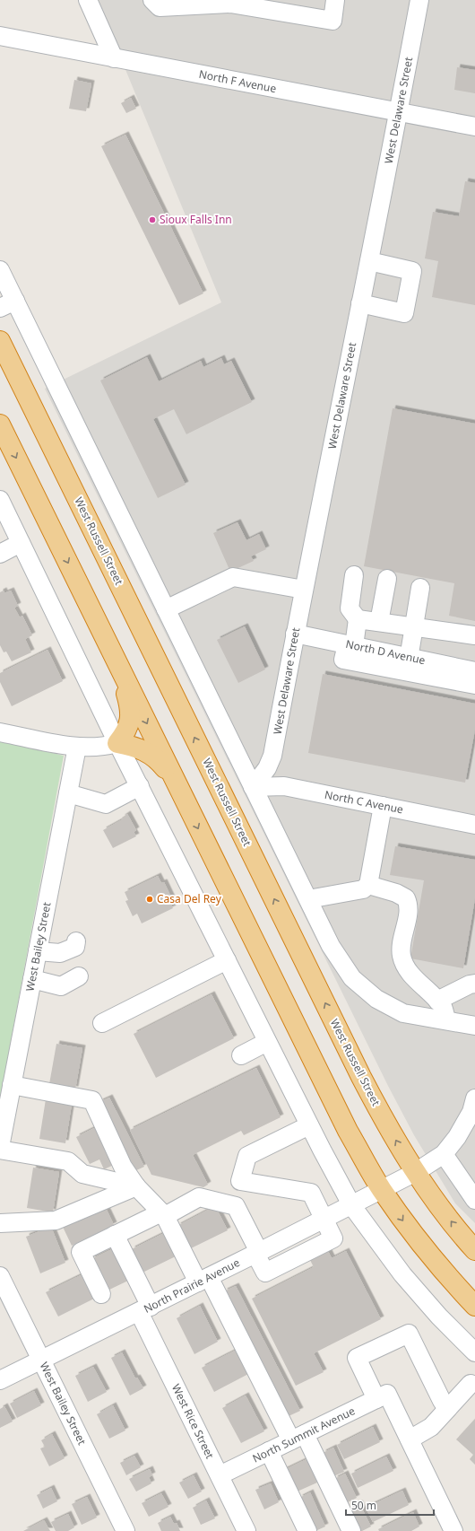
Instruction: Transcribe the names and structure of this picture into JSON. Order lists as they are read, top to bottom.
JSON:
{
  "streets": {
    "highway": ["West Russell Street"],
    "street": [
      "North F Avenue",
      "West Delaware Street",
      "North D Avenue",
      "North C Avenue",
      "West Bailey Street",
      "North Prairie Avenue",
      "West Rice Street",
      "North Summit Avenue"
    ]
  },
  "crossings": [
    ["North F Avenue", "West Delaware Street"],
    ["West Delaware Street", "North D Avenue"],
    ["West Delaware Street", "North C Avenue"],
    ["West Bailey Street", "North Prairie Avenue"],
    ["North Prairie Avenue", "West Rice Street"],
    ["West Rice Street", "North Summit Avenue"]
  ],
  "places": ["Sioux Falls Inn", "Casa Del Rey"],
  "scale_bar": "50 m"
}
